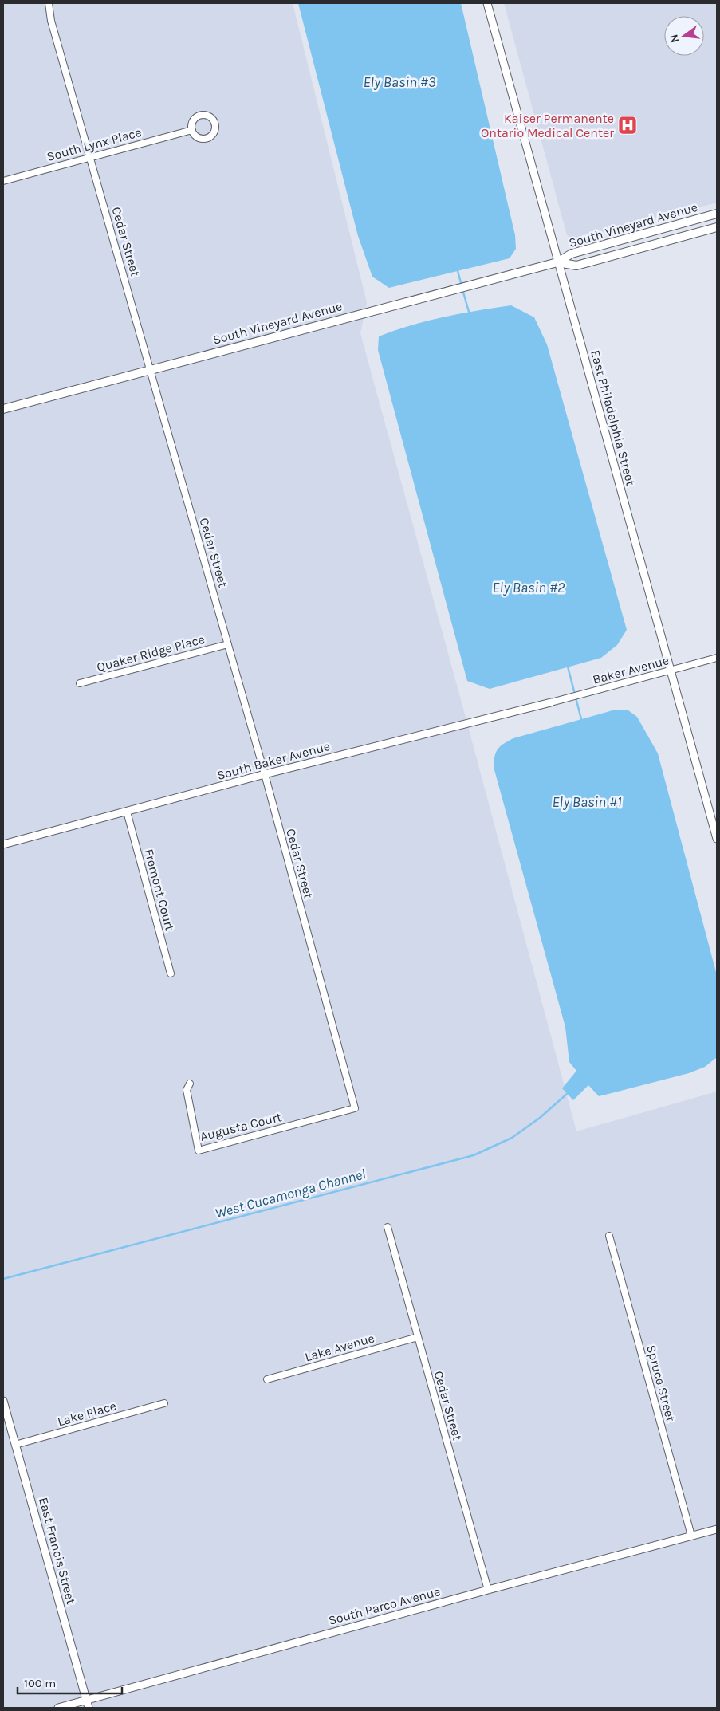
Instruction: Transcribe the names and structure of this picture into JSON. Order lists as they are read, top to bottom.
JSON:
{
  "streets": {
    "main road": ["South Vineyard Avenue"],
    "street": [
      "South Lynx Place",
      "Cedar Street",
      "East Philadelphia Street",
      "Quaker Ridge Place",
      "Baker Avenue",
      "South Baker Avenue",
      "Fremont Court",
      "Augusta Court",
      "Lake Avenue",
      "Spruce Street",
      "Lake Place",
      "East Francis Street",
      "South Parco Avenue"
    ]
  },
  "crossings": [
    ["South Lynx Place", "Cedar Street"],
    ["South Vineyard Avenue", "Cedar Street"],
    ["South Vineyard Avenue", "East Philadelphia Street"],
    ["Cedar Street", "Quaker Ridge Place"],
    ["Cedar Street", "South Baker Avenue"],
    ["Cedar Street", "Augusta Court"],
    ["Cedar Street", "Lake Avenue"],
    ["Cedar Street", "South Parco Avenue"],
    ["East Philadelphia Street", "Baker Avenue"],
    ["Baker Avenue", "South Baker Avenue"],
    ["South Baker Avenue", "Fremont Court"],
    ["Spruce Street", "South Parco Avenue"],
    ["Lake Place", "East Francis Street"],
    ["East Francis Street", "South Parco Avenue"]
  ],
  "water": [
    "Ely Basin #3",
    "Ely Basin #2",
    "Ely Basin #1",
    "West Cucamonga Channel"
  ],
  "places": {
    "hospital": ["Kaiser Permanente Ontario Medical Center"]
  },
  "scale_bar": "100 m",
  "north": "left"
}
